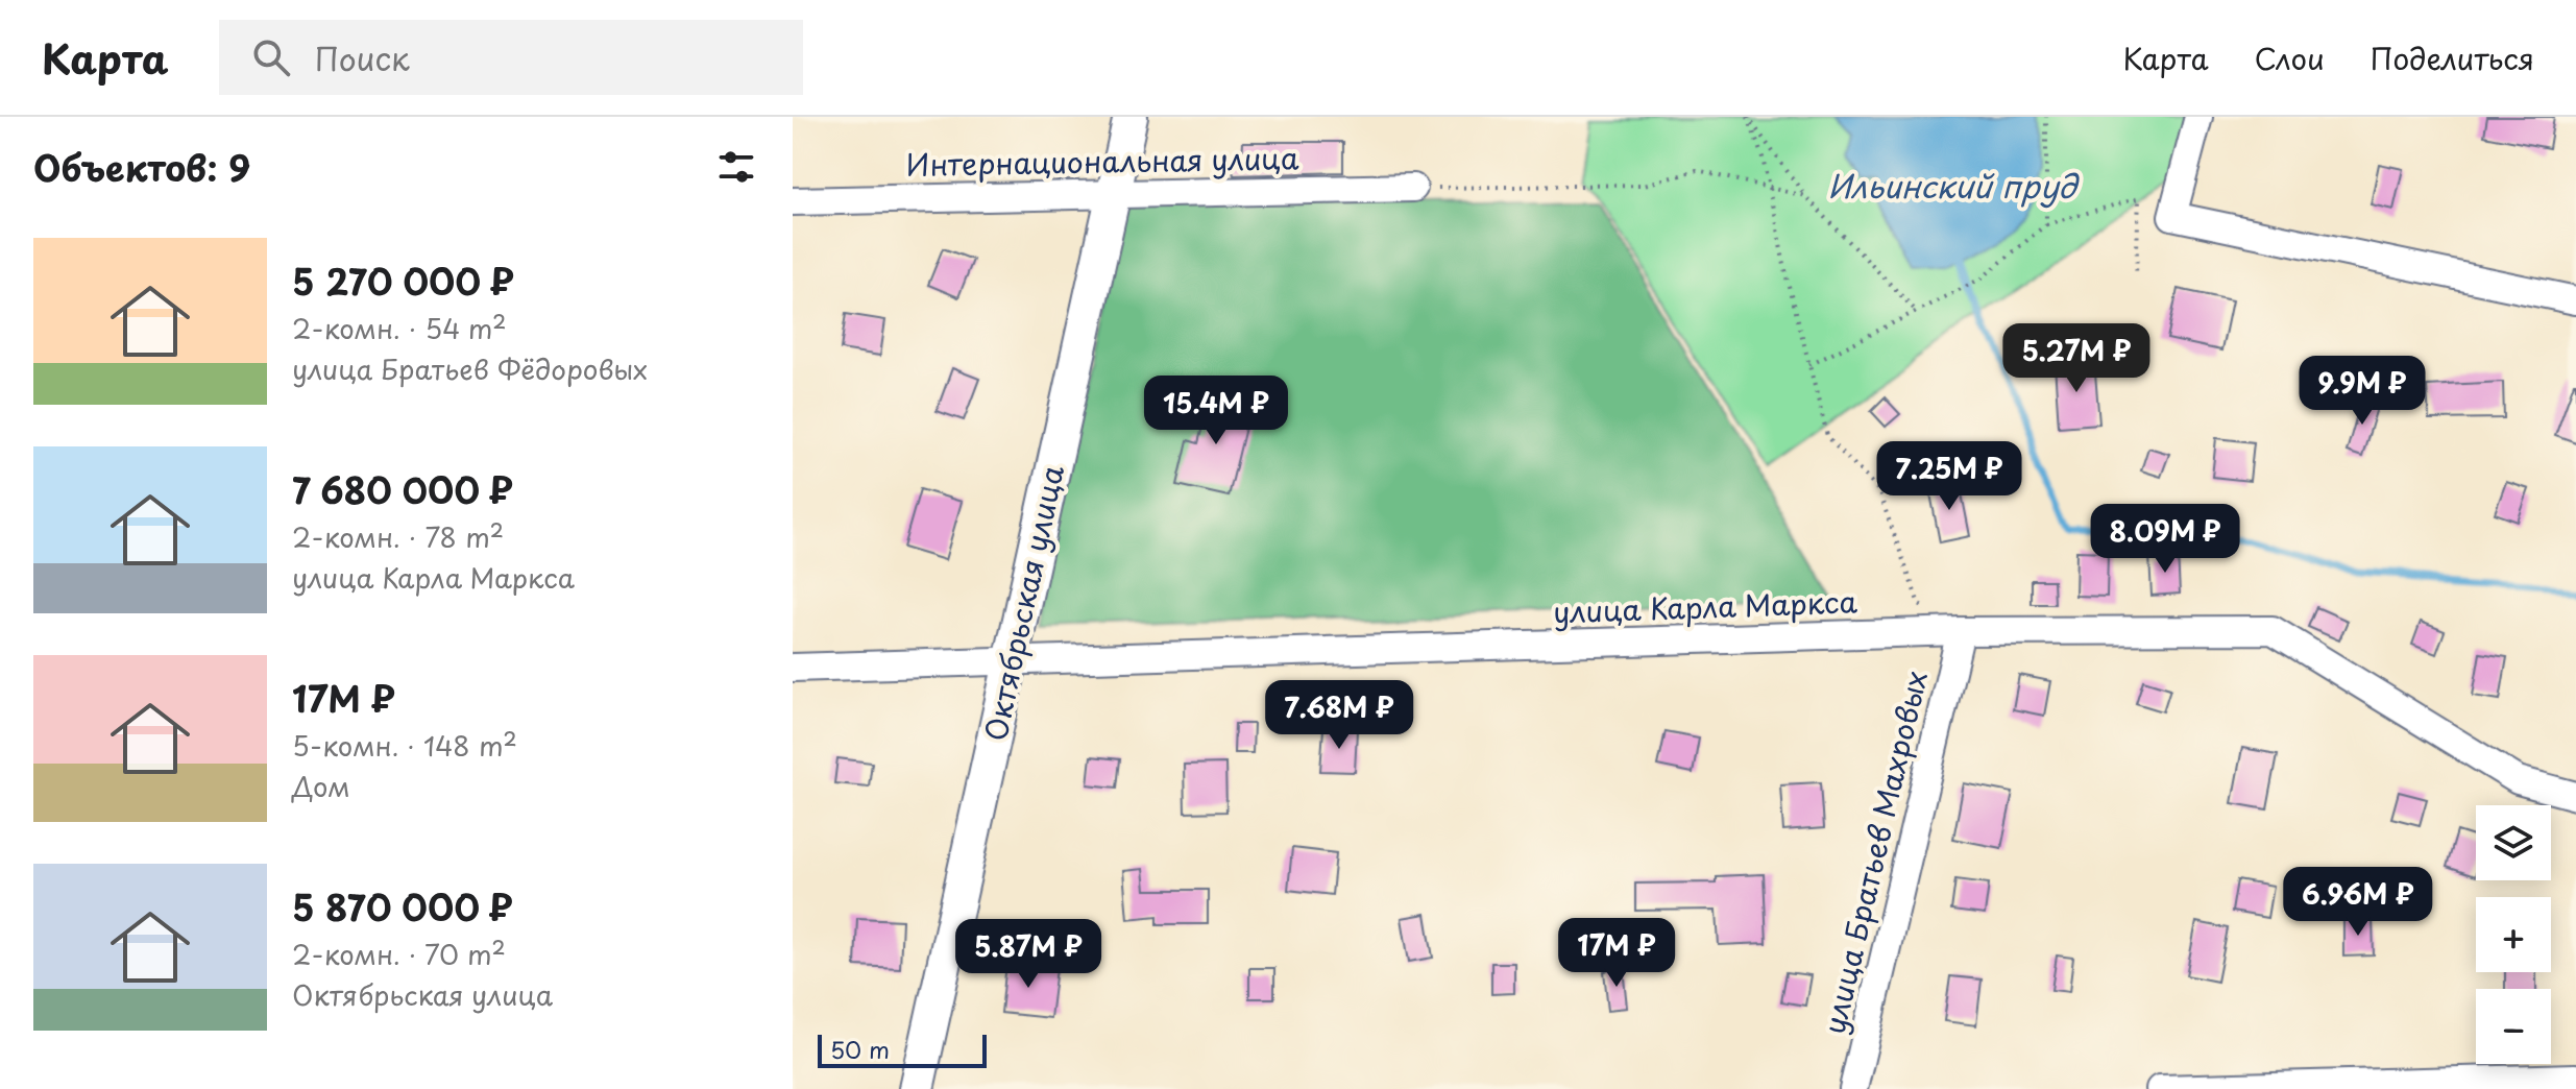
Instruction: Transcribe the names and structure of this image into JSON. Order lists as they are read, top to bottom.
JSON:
{
  "streets": {
    "main road": ["Октябрьская улица"],
    "street": ["Интернациональная улица", "улица Карла Маркса", "улица Братьев Махровых"]
  },
  "crossings": [
    ["Интернациональная улица", "Октябрьская улица"],
    ["Октябрьская улица", "улица Карла Маркса"],
    ["улица Карла Маркса", "улица Братьев Махровых"]
  ],
  "water": ["Ильинский пруд"],
  "scale_bar": "50 m",
  "page": {
    "header": "Карта",
    "search": "Поиск",
    "nav": ["Карта", "Слои", "Поделиться"],
    "heading": "Объектов: 9",
    "list": [
      {
        "name": "5 270 000 ₽",
        "note": "2-комн. · 54 m² · улица Братьев Фёдоровых"
      },
      {
        "name": "7 680 000 ₽",
        "note": "2-комн. · 78 m² · улица Карла Маркса"
      },
      {
        "name": "17M ₽",
        "note": "5-комн. · 148 m² · Дом"
      },
      {
        "name": "5 870 000 ₽",
        "note": "2-комн. · 70 m² · Октябрьская улица"
      }
    ],
    "price": [
      "5.27M ₽",
      "9.9M ₽",
      "15.4M ₽",
      "7.25M ₽",
      "8.09M ₽",
      "7.68M ₽",
      "6.96M ₽",
      "17M ₽",
      "5.87M ₽"
    ],
    "map_buttons": ["+", "−"],
    "scale": "50 m"
  }
}
